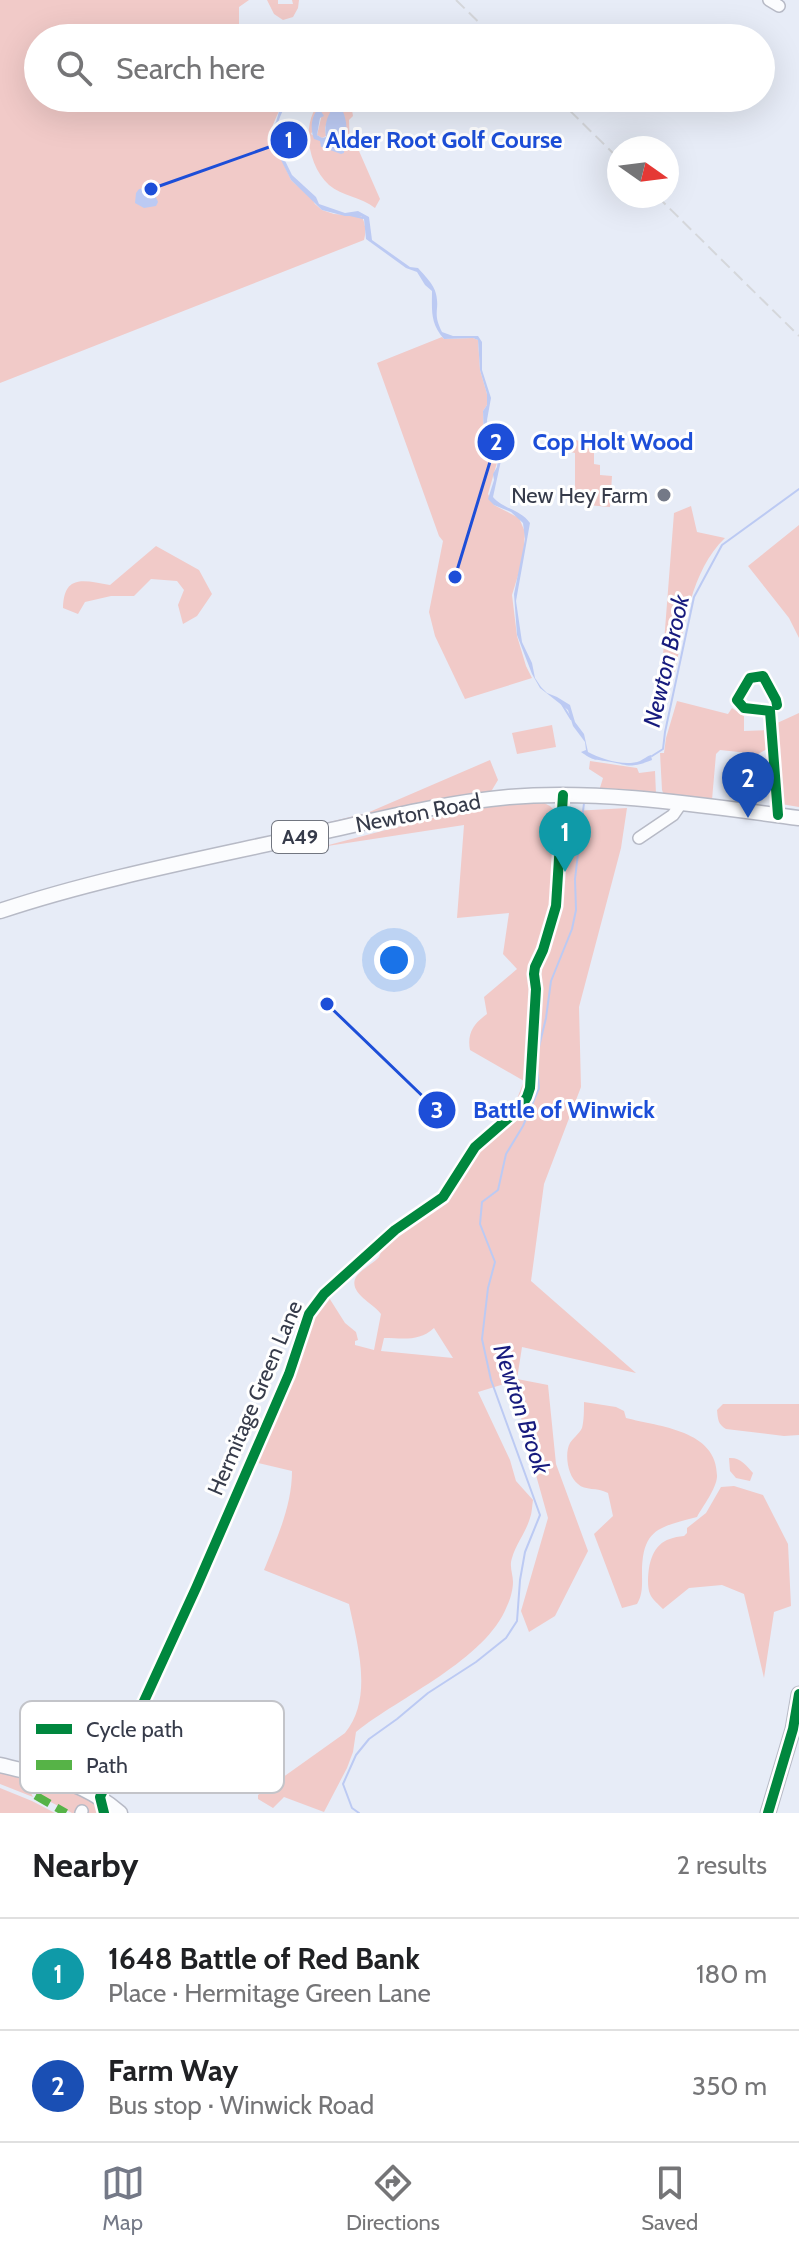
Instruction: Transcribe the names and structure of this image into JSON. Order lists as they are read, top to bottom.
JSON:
{
  "streets": {
    "main road": ["Newton Road", "A49"],
    "street": ["Hermitage Green Lane"]
  },
  "crossings": [
    ["Newton Road", "A49"],
    ["Newton Road", "Hermitage Green Lane"]
  ],
  "water": ["Newton Brook"],
  "places": [
    "Alder Root Golf Course",
    "New Hey Farm",
    "Cop Holt Wood",
    "Battle of Winwick"
  ],
  "legend": ["Cycle path", "Path"],
  "north": "right",
  "page": {
    "search": "Search here",
    "pins": ["2", "1"],
    "heading": ["Nearby", "2 results"],
    "list": [
      {
        "mark": "1",
        "name": "1648 Battle of Red Bank",
        "note": "Place · Hermitage Green Lane",
        "value": "180 m"
      },
      {
        "mark": "2",
        "name": "Farm Way",
        "note": "Bus stop · Winwick Road",
        "value": "350 m"
      }
    ],
    "nav": ["Map", "Directions", "Saved"]
  }
}
